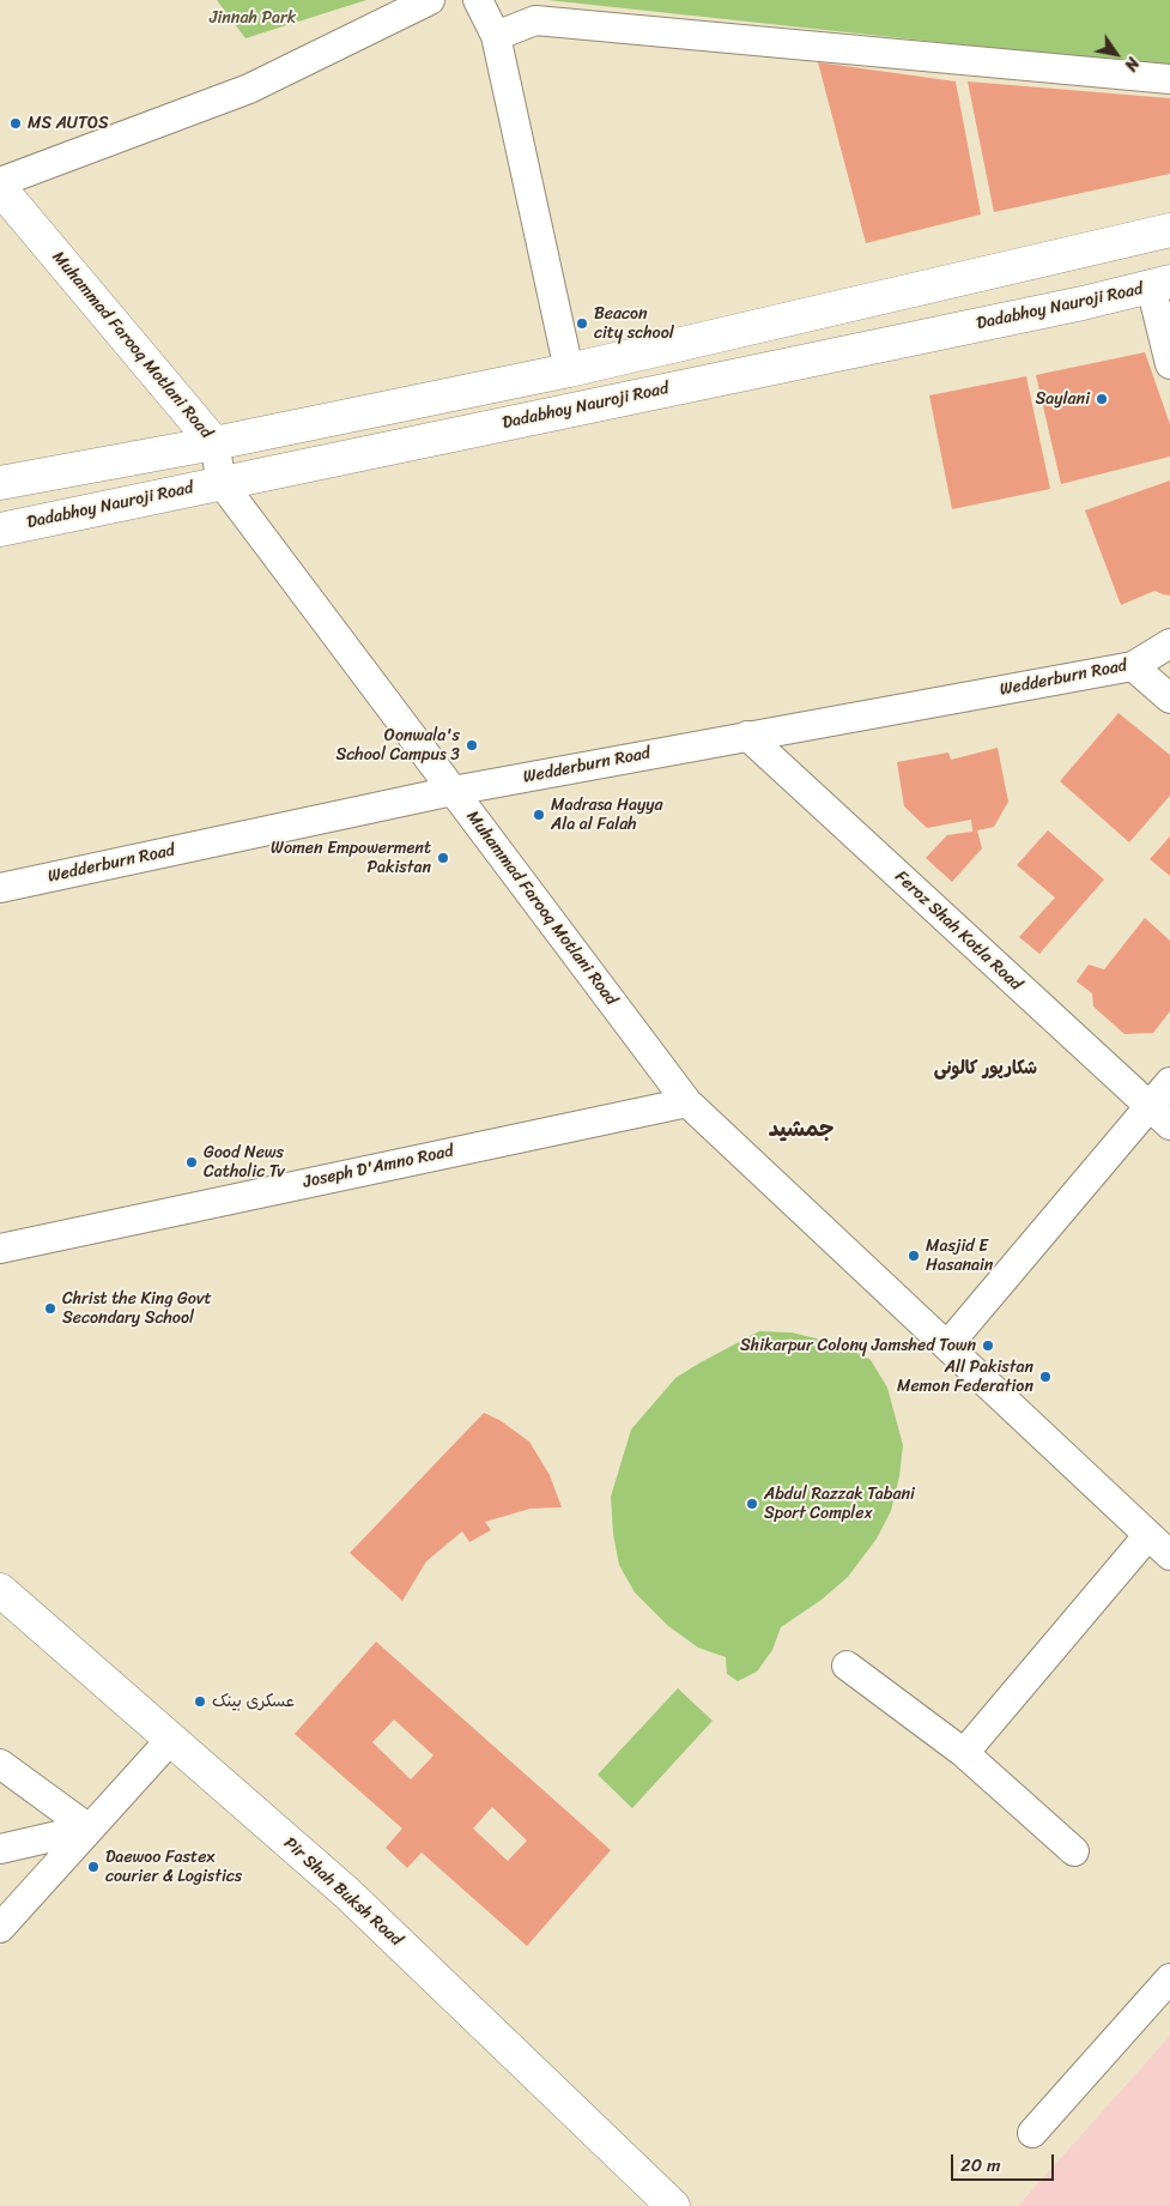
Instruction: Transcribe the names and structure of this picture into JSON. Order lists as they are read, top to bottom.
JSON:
{
  "streets": {
    "main road": ["Dadabhoy Nauroji Road", "Muhammad Farooq Motlani Road", "Pir Shah Buksh Road"],
    "street": ["Wedderburn Road", "Feroz Shah Kotla Road", "Joseph D'Amno Road"]
  },
  "crossings": [
    ["Dadabhoy Nauroji Road", "Muhammad Farooq Motlani Road"],
    ["Muhammad Farooq Motlani Road", "Wedderburn Road"],
    ["Muhammad Farooq Motlani Road", "Joseph D'Amno Road"],
    ["Wedderburn Road", "Feroz Shah Kotla Road"]
  ],
  "districts": ["شکارپور کالونی", "جمشید"],
  "parks": ["Jinnah Park"],
  "places": [
    "MS AUTOS",
    "Beacon city school",
    "Saylani",
    "Oonwala's School Campus 3",
    "Madrasa Hayya Ala al Falah",
    "Women Empowerment Pakistan",
    "Good News Catholic Tv",
    "Masjid E Hasanain",
    "Christ the King Govt Secondary School",
    "Shikarpur Colony Jamshed Town",
    "All Pakistan Memon Federation",
    "Abdul Razzak Tabani Sport Complex",
    "عسکری بینک",
    "Daewoo Fastex courier & Logistics"
  ],
  "scale_bar": "20 m",
  "north": "bottom right"
}
